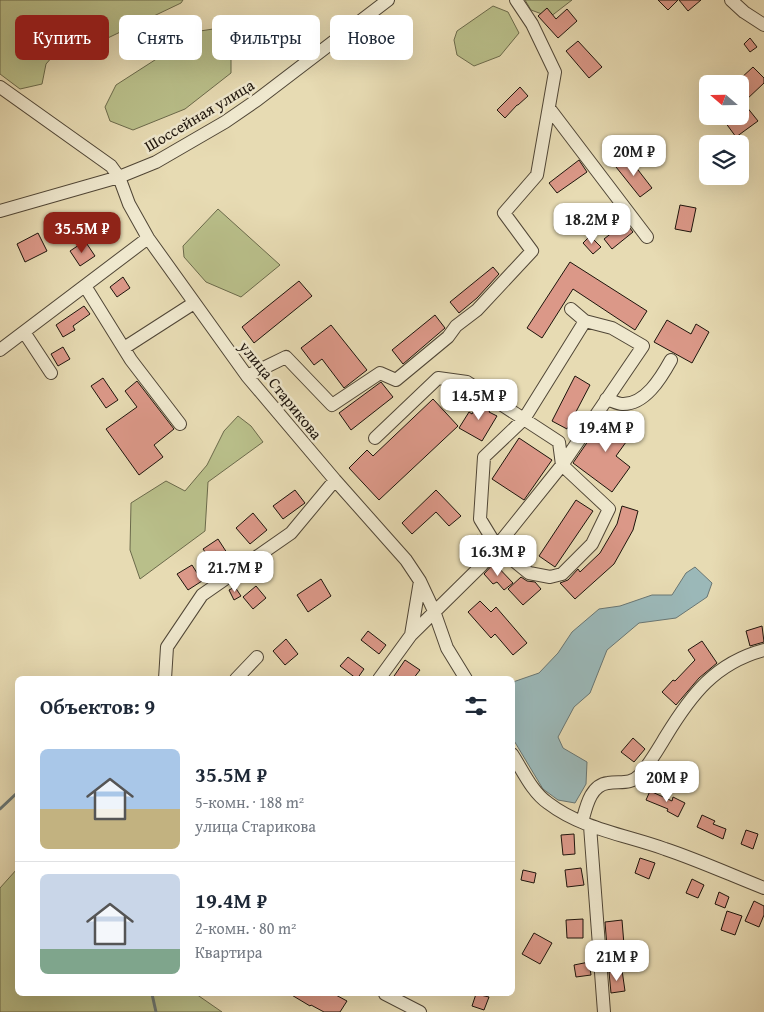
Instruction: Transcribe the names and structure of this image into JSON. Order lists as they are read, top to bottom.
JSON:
{
  "streets": {
    "street": ["Шоссейная улица", "улица Старикова"]
  },
  "crossings": [
    ["Шоссейная улица", "улица Старикова"]
  ],
  "north": "left",
  "page": {
    "chip": [
      "Купить",
      "Снять",
      "Фильтры",
      "Новое"
    ],
    "price": [
      "20M ₽",
      "18.2M ₽",
      "35.5M ₽",
      "14.5M ₽",
      "19.4M ₽",
      "16.3M ₽",
      "21.7M ₽",
      "20M ₽",
      "21M ₽"
    ],
    "heading": "Объектов: 9",
    "list": [
      {
        "name": "35.5M ₽",
        "note": "5-комн. · 188 m² · улица Старикова"
      },
      {
        "name": "19.4M ₽",
        "note": "2-комн. · 80 m² · Квартира"
      }
    ]
  }
}
